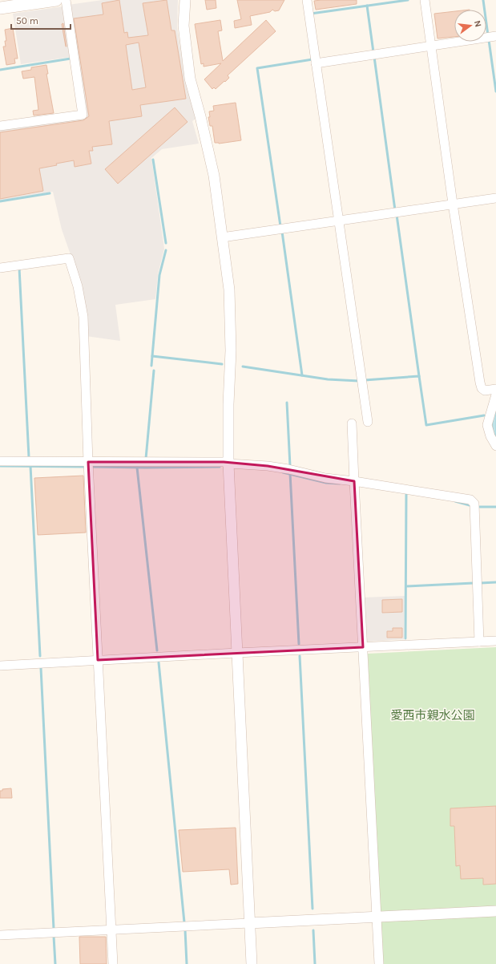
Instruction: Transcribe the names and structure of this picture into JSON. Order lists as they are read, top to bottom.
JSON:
{
  "parks": ["愛西市親水公園"],
  "scale_bar": "50 m",
  "north": "right"
}
